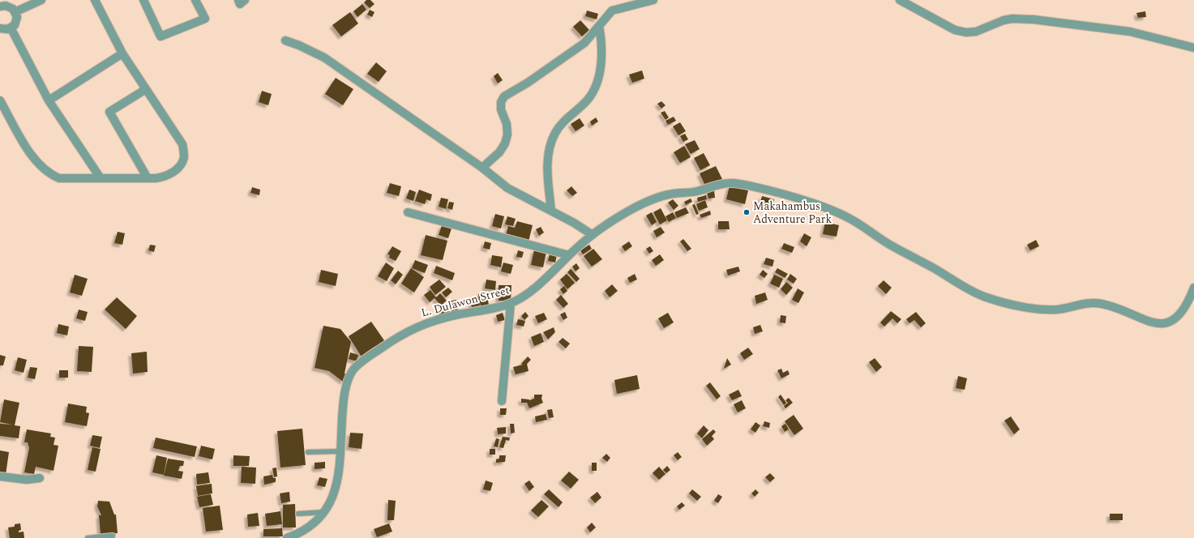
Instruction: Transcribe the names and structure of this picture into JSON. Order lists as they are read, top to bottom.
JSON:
{
  "streets": {
    "street": ["L. Dulawon Street"]
  },
  "places": ["Makahambus Adventure Park"]
}
